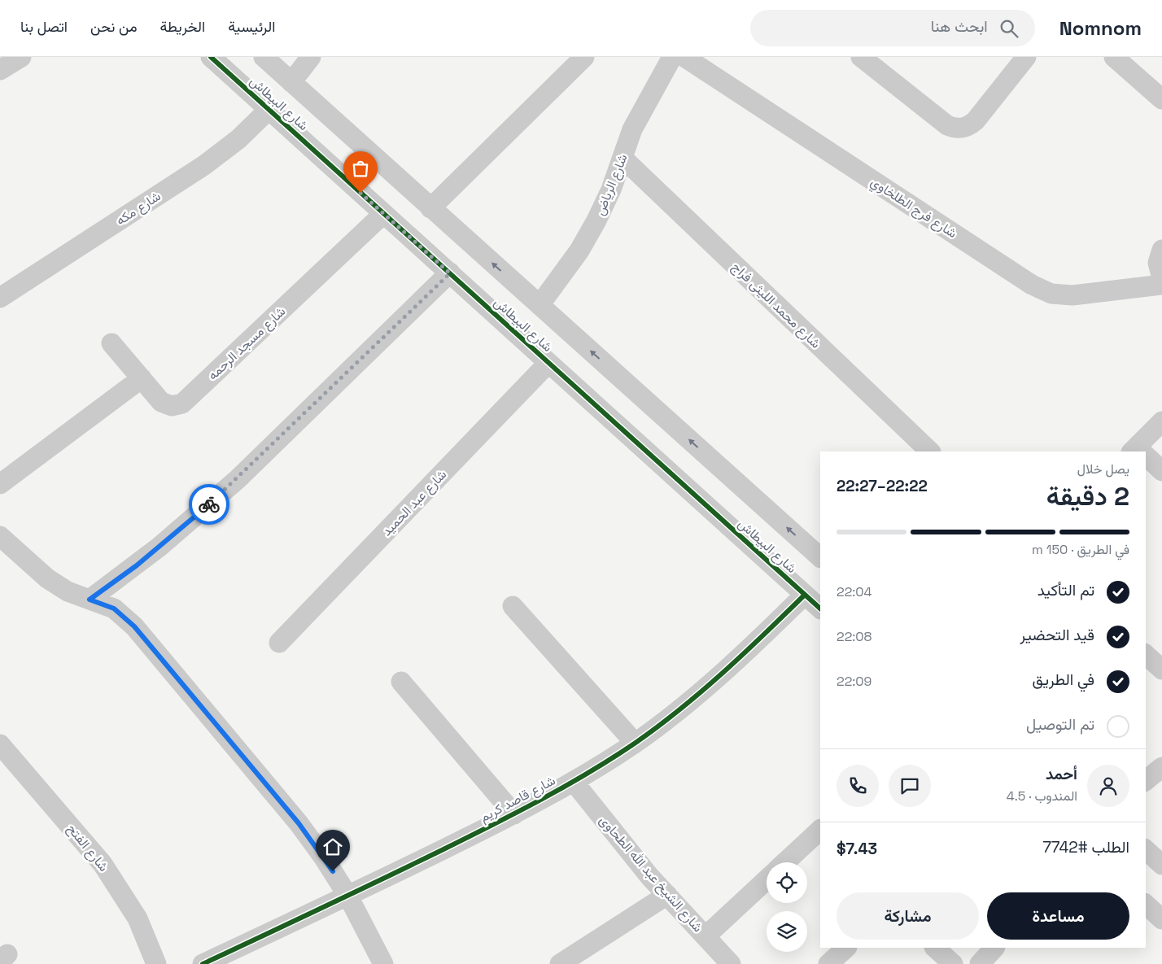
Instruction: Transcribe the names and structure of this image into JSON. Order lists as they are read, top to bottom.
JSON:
{
  "streets": {
    "street": [
      "شارع البيطاش",
      "شارع الرياض",
      "شارع فرج الطلخاوي",
      "شارع مكه",
      "شارع محمد الليثى فراج",
      "شارع مسجد الرحمه",
      "شارع عبد الحميد",
      "شارع قاصد كريم",
      "شارع الفتح",
      "شارع الشيخ عبد الله الطحاوى"
    ]
  },
  "crossings": [
    ["شارع البيطاش", "شارع الرياض"],
    ["شارع البيطاش", "شارع مكه"],
    ["شارع البيطاش", "شارع مسجد الرحمه"],
    ["شارع البيطاش", "شارع عبد الحميد"],
    ["شارع البيطاش", "شارع قاصد كريم"],
    ["شارع الرياض", "شارع محمد الليثى فراج"],
    ["شارع قاصد كريم", "شارع الشيخ عبد الله الطحاوى"]
  ],
  "page": {
    "header": "Nomnom",
    "search": "ابحث هنا",
    "nav": [
      "الرئيسية",
      "الخريطة",
      "من نحن",
      "اتصل بنا"
    ],
    "heading": ["2 دقيقة", "يصل خلال", "22:22–22:27"],
    "panel": [
      "أحمد",
      "المندوب · 4.5",
      "الطلب #7742",
      "$7.43"
    ],
    "bar": "في الطريق · 150 m",
    "list": [
      ["تم التأكيد", "22:04"],
      ["قيد التحضير", "22:08"],
      ["في الطريق", "22:09"],
      "تم التوصيل"
    ],
    "buttons": ["مساعدة", "مشاركة"]
  }
}
